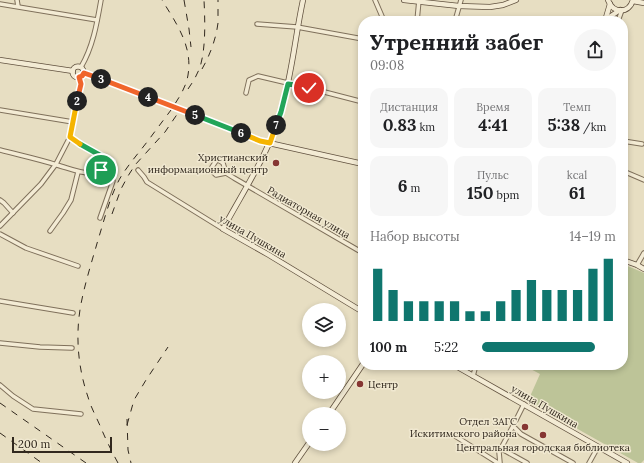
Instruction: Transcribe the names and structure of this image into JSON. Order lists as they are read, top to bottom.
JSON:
{
  "streets": {
    "street": ["Радиаторная улица", "улица Пушкина"]
  },
  "places": [
    "Христианский информационный центр",
    "Центр",
    "Отдел ЗАГС Искитимского района",
    "Центральная городская библиотека"
  ],
  "scale_bar": "200 m",
  "page": {
    "heading": ["Утренний забег", "09:08"],
    "pins": [
      "3",
      "4",
      "2",
      "5",
      "7",
      "6"
    ],
    "stats": [
      ["Дистанция", "0.83 km"],
      ["Время", "4:41"],
      ["Темп", "5:38 /km"],
      ["6 m"],
      ["Пульс", "150 bpm"],
      ["kcal", "61"]
    ],
    "chart": ["Набор высоты", "14–19 m"],
    "map_buttons": ["+", "−"],
    "list": [
      {
        "name": "100 m",
        "note": "5:22"
      }
    ],
    "scale": "200 m"
  }
}
